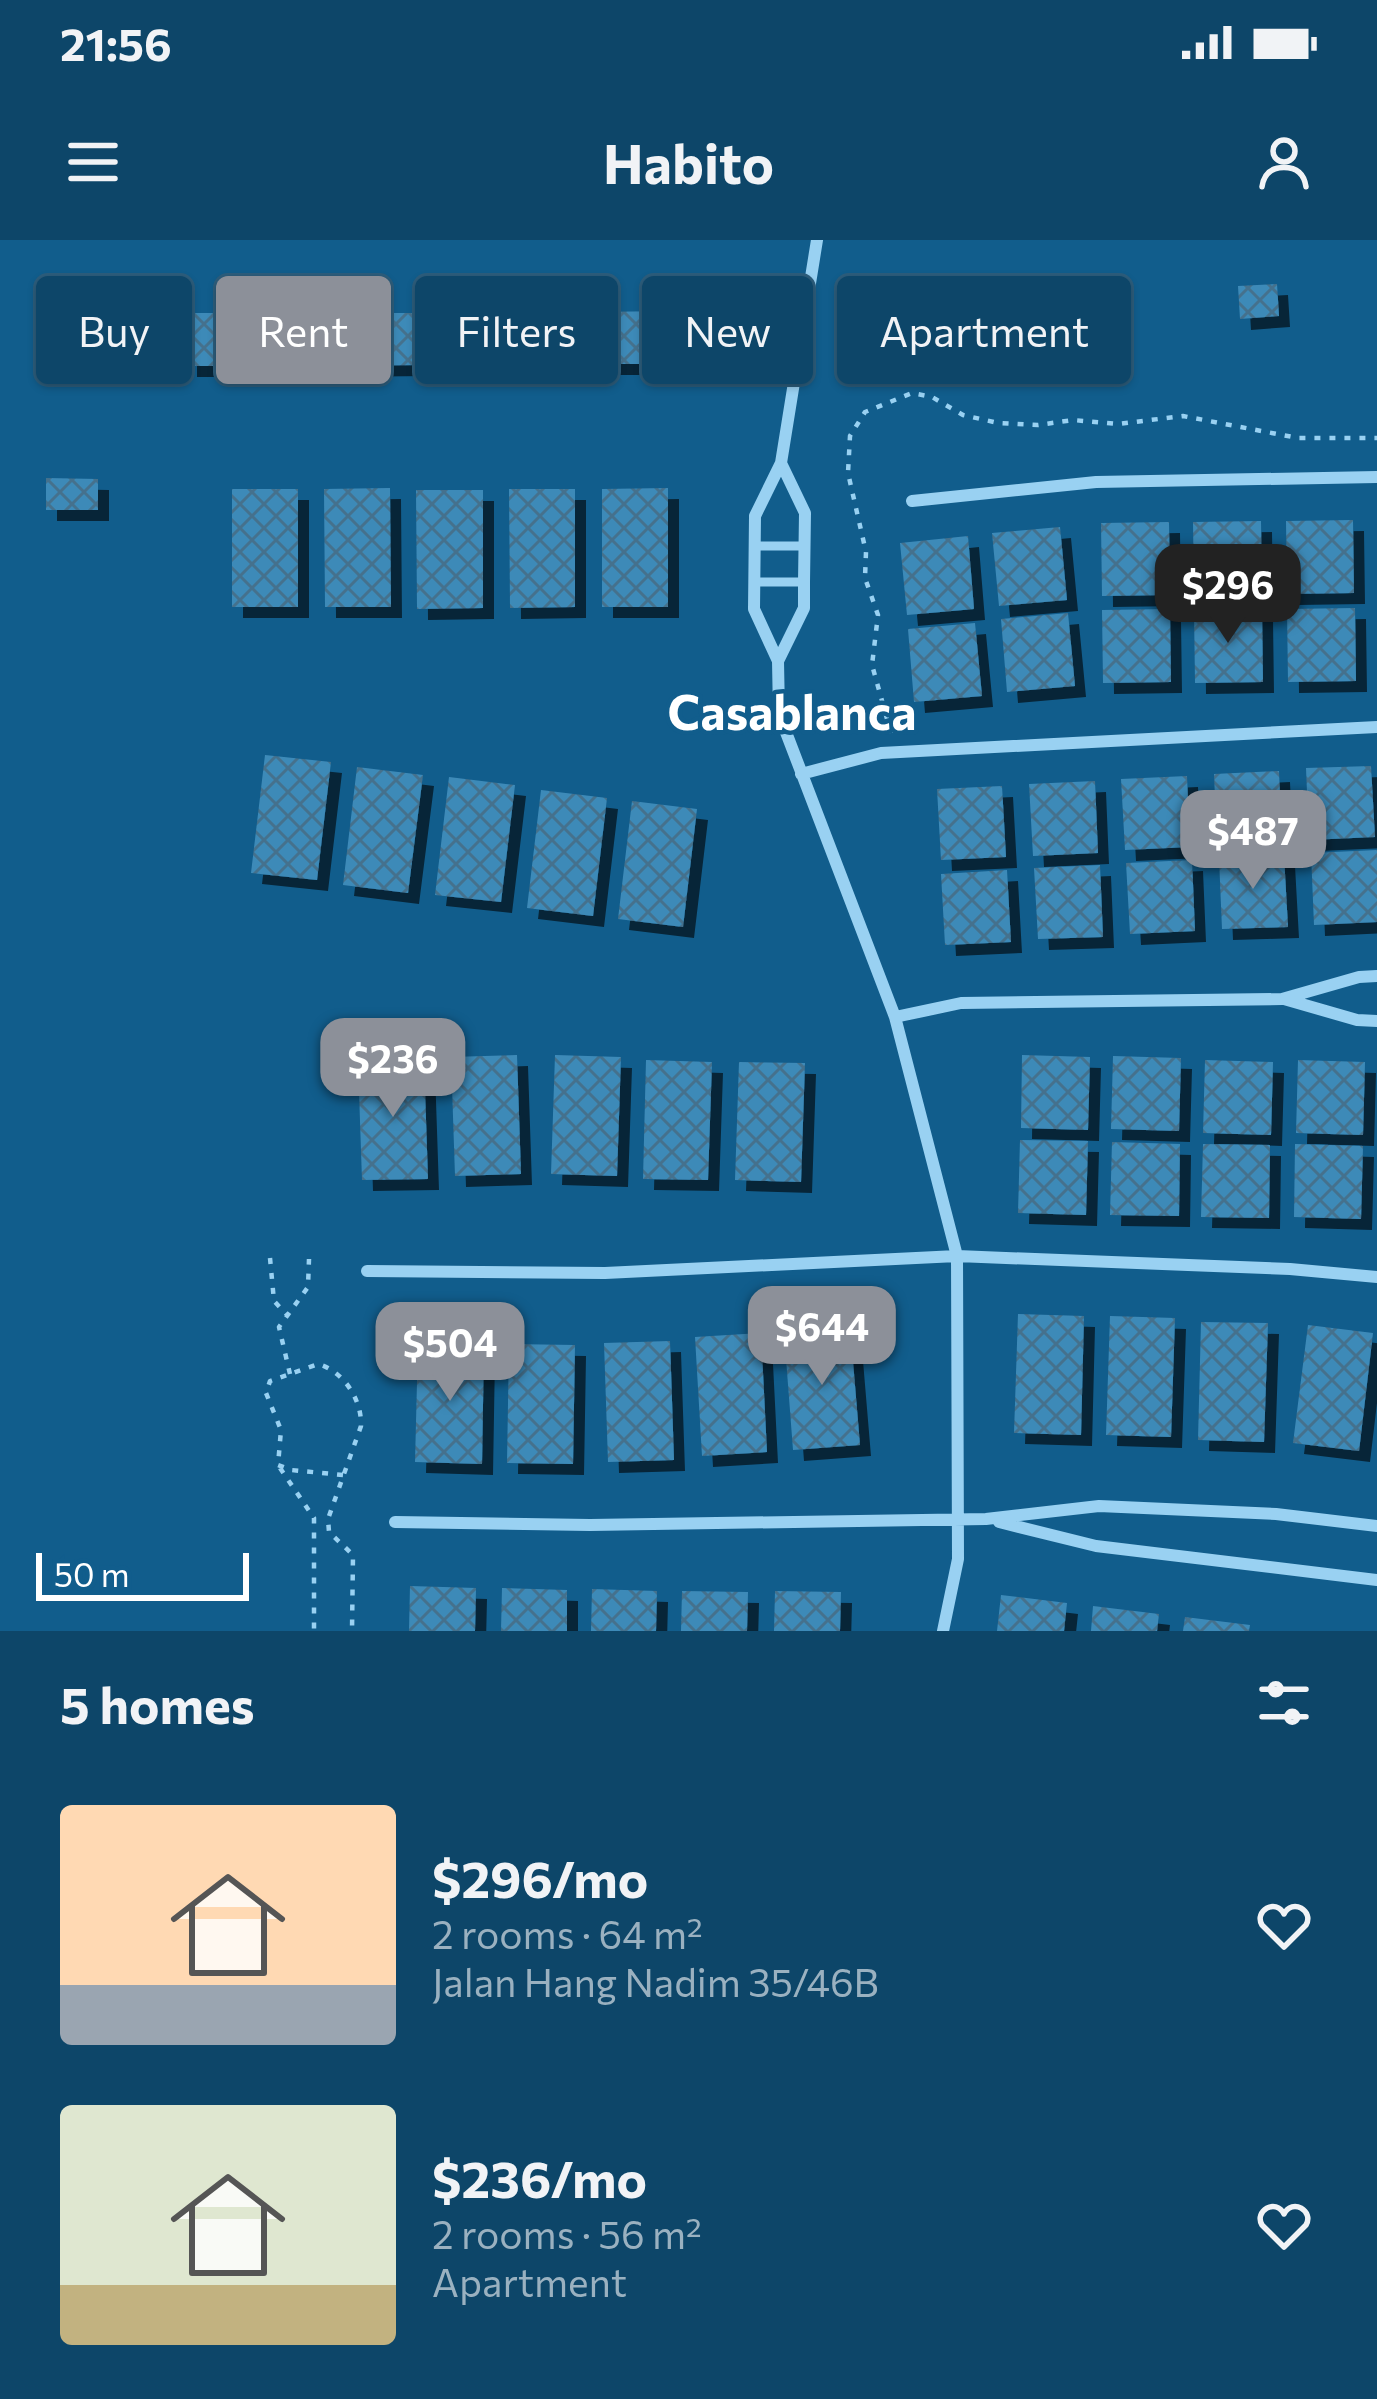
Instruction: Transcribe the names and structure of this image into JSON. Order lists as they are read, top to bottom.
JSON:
{
  "districts": ["Casablanca"],
  "scale_bar": "50 m",
  "page": {
    "status": "21:56",
    "header": "Habito",
    "chip": [
      "Buy",
      "Rent",
      "Filters",
      "New",
      "Apartment"
    ],
    "price": [
      "$296",
      "$487",
      "$236",
      "$644",
      "$504"
    ],
    "scale": "50 m",
    "heading": "5 homes",
    "list": [
      {
        "name": "$296/mo",
        "note": "2 rooms · 64 m² · Jalan Hang Nadim 35/46B"
      },
      {
        "name": "$236/mo",
        "note": "2 rooms · 56 m² · Apartment"
      }
    ]
  }
}
